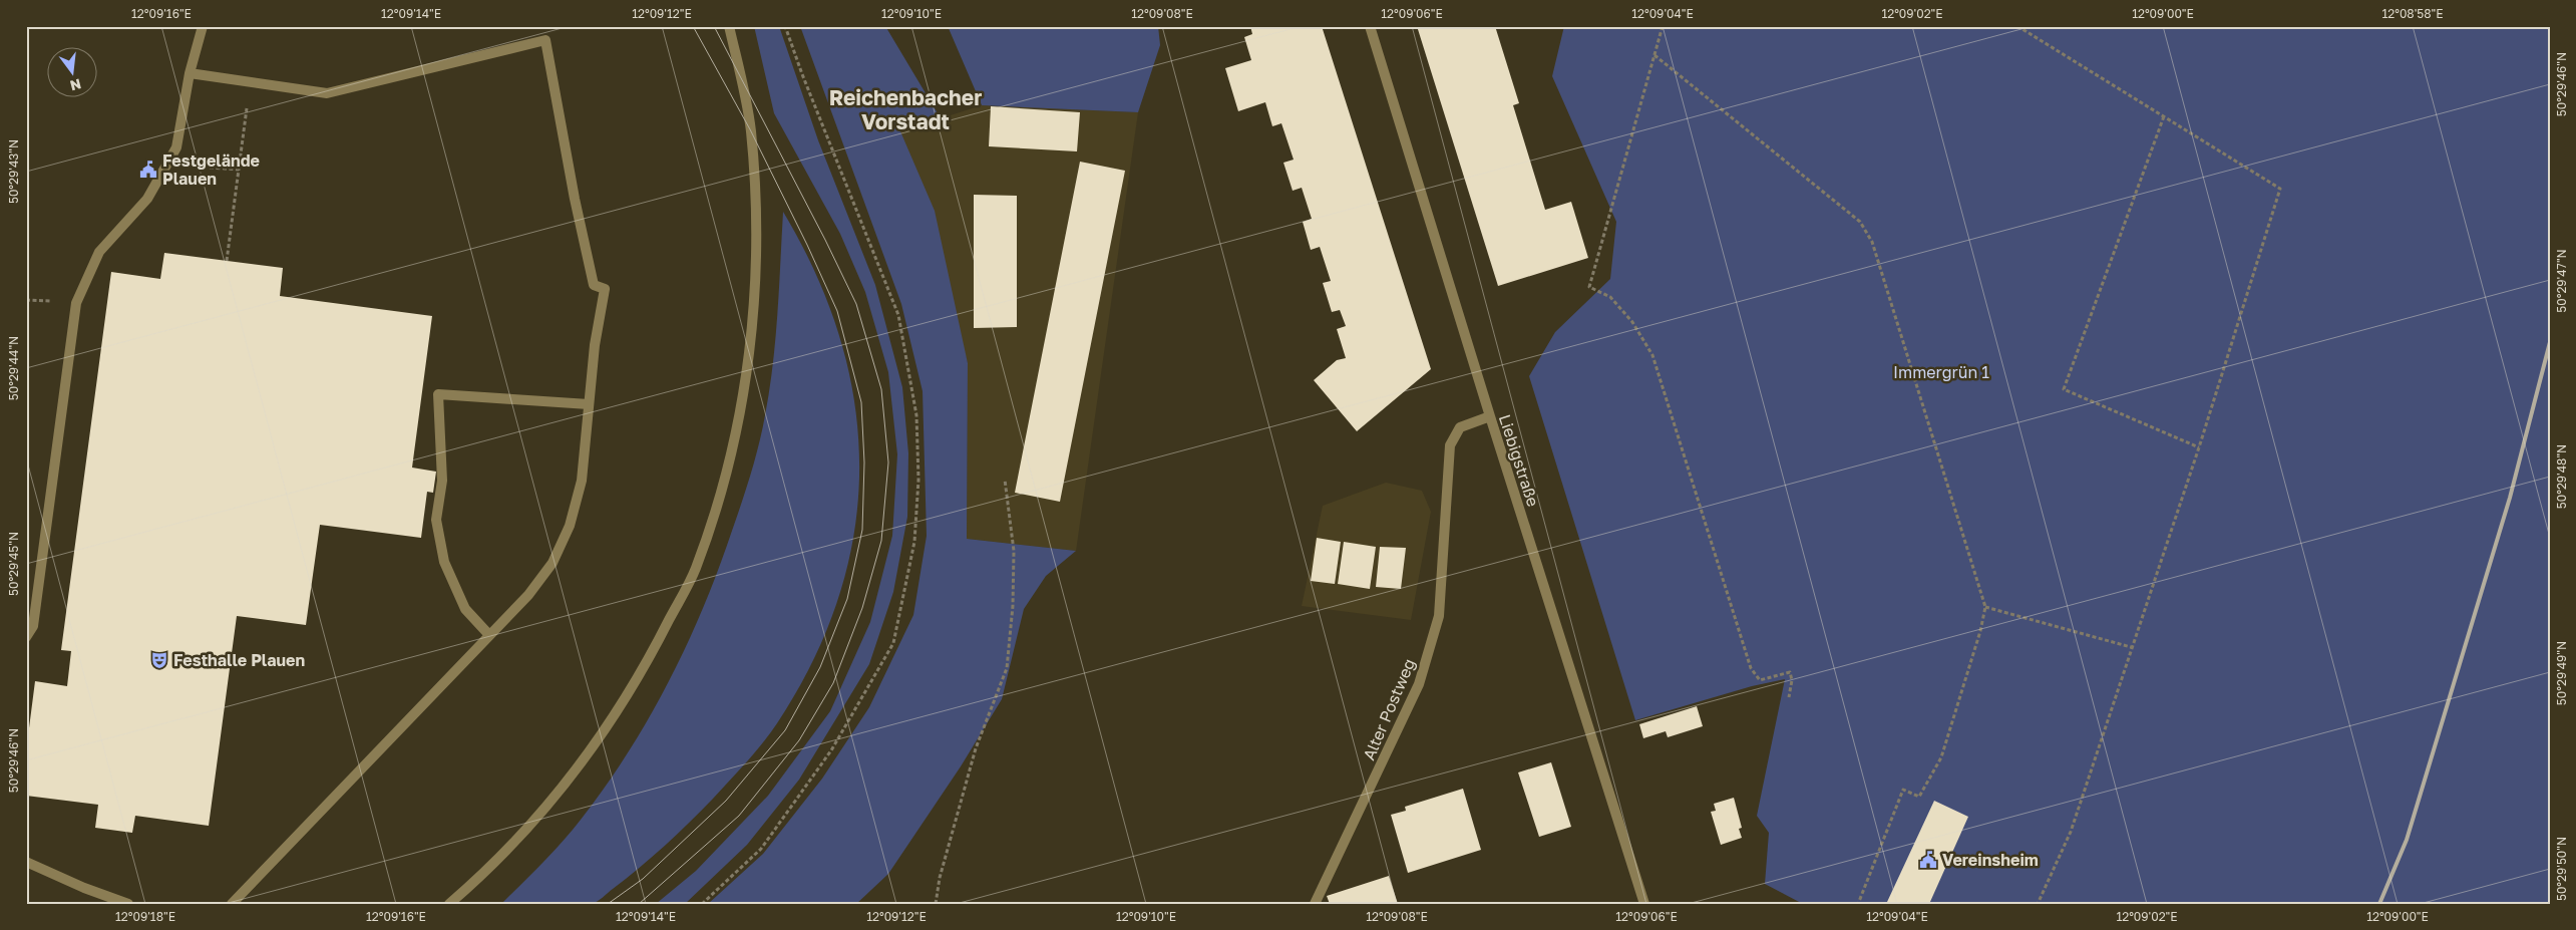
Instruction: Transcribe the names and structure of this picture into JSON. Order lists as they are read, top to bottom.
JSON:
{
  "streets": {
    "street": ["Liebigstraße", "Alter Postweg"]
  },
  "crossings": [
    ["Liebigstraße", "Alter Postweg"]
  ],
  "districts": ["Reichenbacher Vorstadt"],
  "parks": ["Immergrün 1"],
  "places": {
    "public building": ["Festgelände Plauen", "Vereinsheim"],
    "theatre": ["Festhalle Plauen"]
  },
  "north": "bottom",
  "coordinates": [
    "12°09'16\"E",
    "12°09'14\"E",
    "12°09'12\"E",
    "12°09'10\"E",
    "12°09'08\"E",
    "12°09'06\"E",
    "12°09'04\"E",
    "12°09'02\"E",
    "12°09'00\"E",
    "12°08'58\"E",
    "50°29'46\"N",
    "50°29'43\"N",
    "50°29'47\"N",
    "50°29'44\"N",
    "50°29'48\"N",
    "50°29'45\"N",
    "50°29'49\"N",
    "50°29'50\"N",
    "12°09'18\"E"
  ]
}
